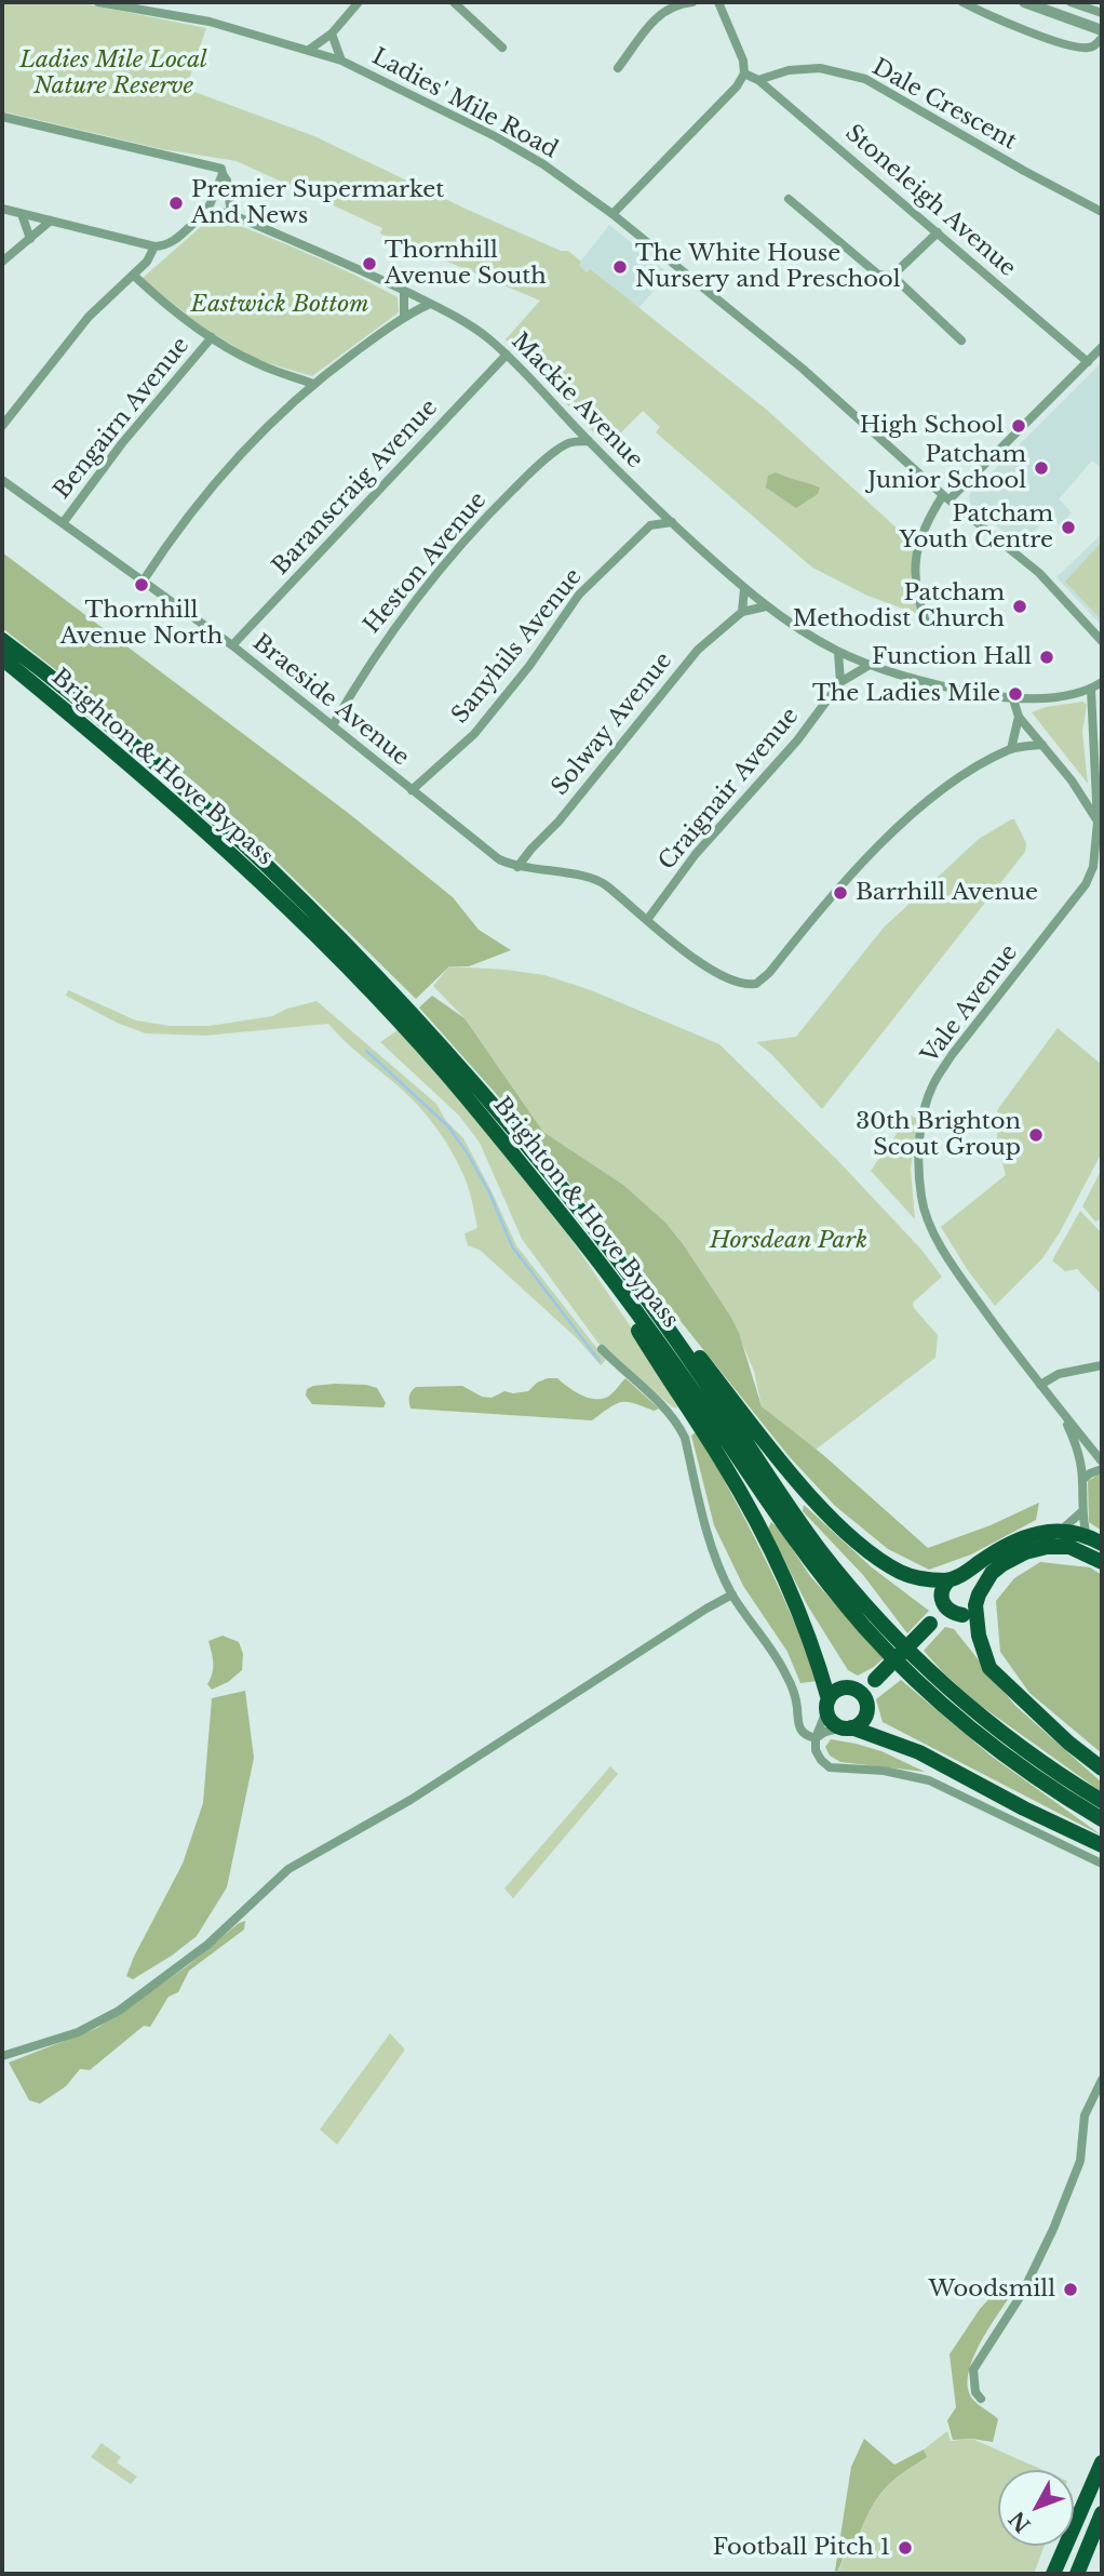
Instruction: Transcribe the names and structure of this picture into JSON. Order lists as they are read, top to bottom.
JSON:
{
  "streets": {
    "highway": ["Brighton & Hove Bypass"],
    "street": [
      "Ladies' Mile Road",
      "Dale Crescent",
      "Stoneleigh Avenue",
      "Mackie Avenue",
      "Bengairn Avenue",
      "Baranscraig Avenue",
      "Heston Avenue",
      "Sanyhils Avenue",
      "Braeside Avenue",
      "Solway Avenue",
      "Craignair Avenue",
      "Vale Avenue"
    ]
  },
  "crossings": [
    ["Dale Crescent", "Stoneleigh Avenue"],
    ["Mackie Avenue", "Baranscraig Avenue"],
    ["Mackie Avenue", "Craignair Avenue"],
    ["Mackie Avenue", "Vale Avenue"],
    ["Bengairn Avenue", "Braeside Avenue"],
    ["Baranscraig Avenue", "Braeside Avenue"],
    ["Heston Avenue", "Braeside Avenue"],
    ["Sanyhils Avenue", "Braeside Avenue"],
    ["Braeside Avenue", "Solway Avenue"],
    ["Braeside Avenue", "Craignair Avenue"]
  ],
  "parks": ["Ladies Mile Local Nature Reserve", "Eastwick Bottom", "Horsdean Park"],
  "places": [
    "Premier Supermarket And News",
    "Thornhill Avenue South",
    "The White House Nursery and Preschool",
    "High School",
    "Patcham Junior School",
    "Patcham Youth Centre",
    "Thornhill Avenue North",
    "Patcham Methodist Church",
    "Function Hall",
    "The Ladies Mile",
    "Barrhill Avenue",
    "30th Brighton Scout Group",
    "Woodsmill",
    "Football Pitch 1"
  ],
  "north": "bottom left"
}
